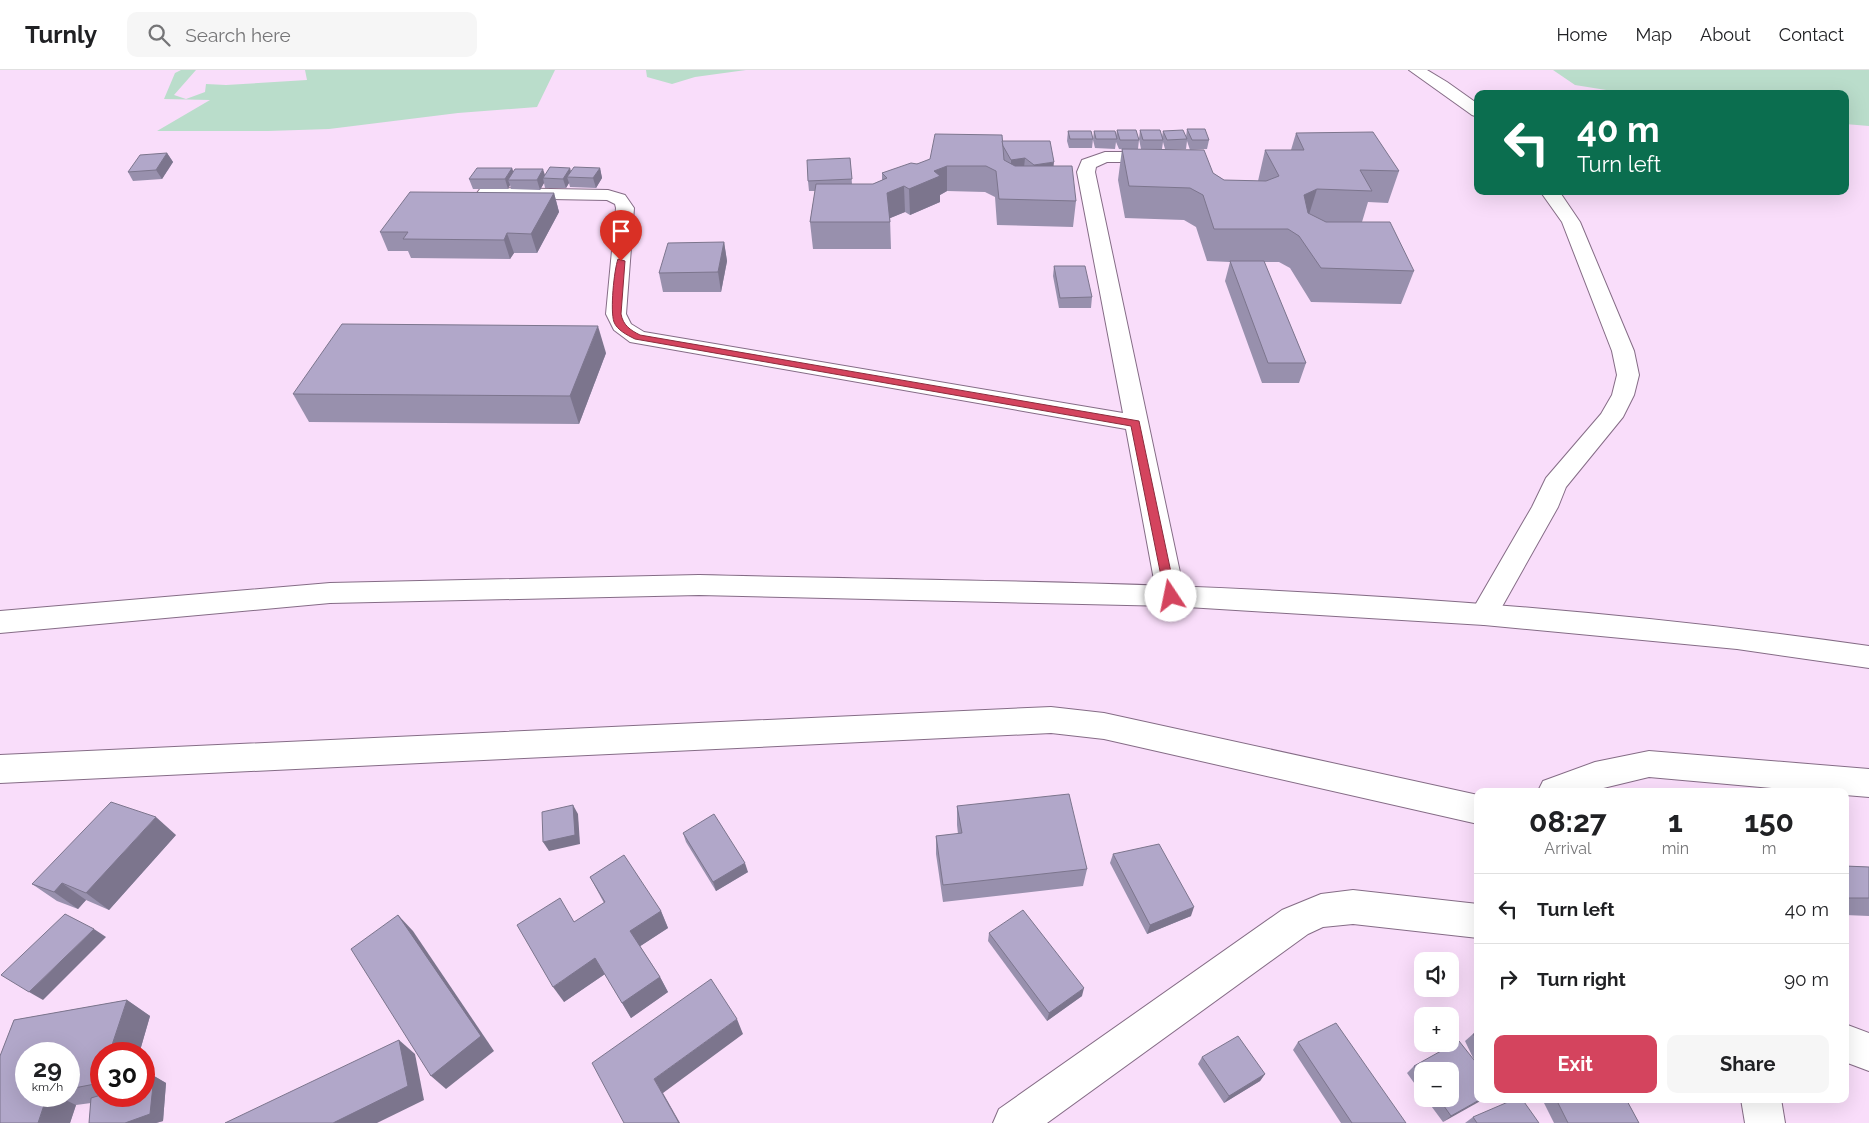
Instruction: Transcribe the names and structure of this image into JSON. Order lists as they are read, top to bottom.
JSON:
{
  "page": {
    "header": "Turnly",
    "search": "Search here",
    "nav": [
      "Home",
      "Map",
      "About",
      "Contact"
    ],
    "turn": ["40 m", "Turn left"],
    "eta": [
      "08:27",
      "Arrival",
      "1",
      "min",
      "150",
      "m"
    ],
    "list": [
      {
        "name": "Turn left",
        "value": "40 m"
      },
      {
        "name": "Turn right",
        "value": "90 m"
      }
    ],
    "map_buttons": ["+", "−"],
    "buttons": ["Exit", "Share"],
    "speed": "29 km/h",
    "limit": "30"
  }
}
